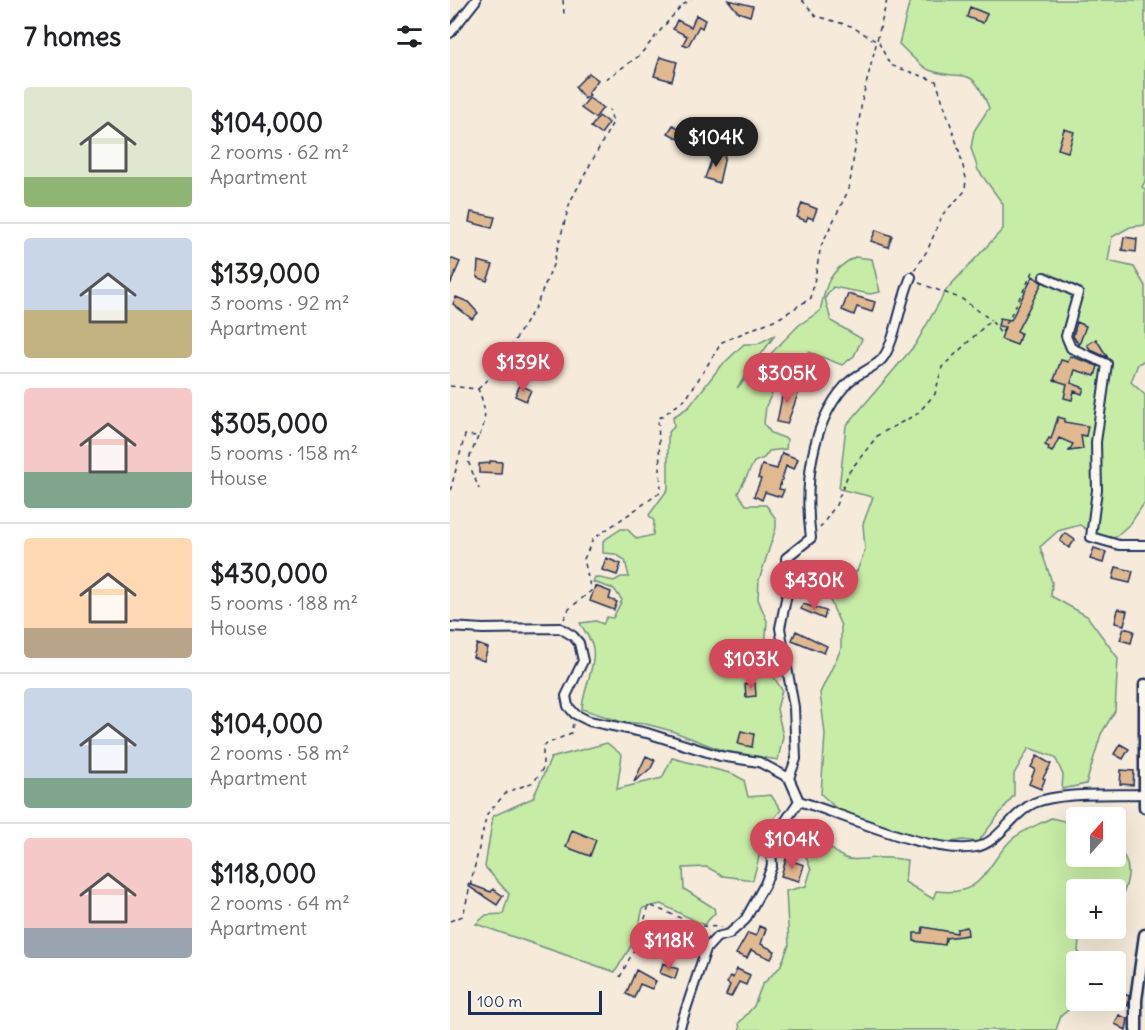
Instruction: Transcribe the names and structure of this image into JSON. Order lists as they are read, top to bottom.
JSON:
{
  "scale_bar": "100 m",
  "north": "top",
  "page": {
    "heading": "7 homes",
    "list": [
      {
        "name": "$104,000",
        "note": "2 rooms · 62 m² · Apartment"
      },
      {
        "name": "$139,000",
        "note": "3 rooms · 92 m² · Apartment"
      },
      {
        "name": "$305,000",
        "note": "5 rooms · 158 m² · House"
      },
      {
        "name": "$430,000",
        "note": "5 rooms · 188 m² · House"
      },
      {
        "name": "$104,000",
        "note": "2 rooms · 58 m² · Apartment"
      },
      {
        "name": "$118,000",
        "note": "2 rooms · 64 m² · Apartment"
      }
    ],
    "price": [
      "$104K",
      "$139K",
      "$305K",
      "$430K",
      "$103K",
      "$104K",
      "$118K"
    ],
    "map_buttons": ["+", "−"],
    "scale": "100 m"
  }
}
